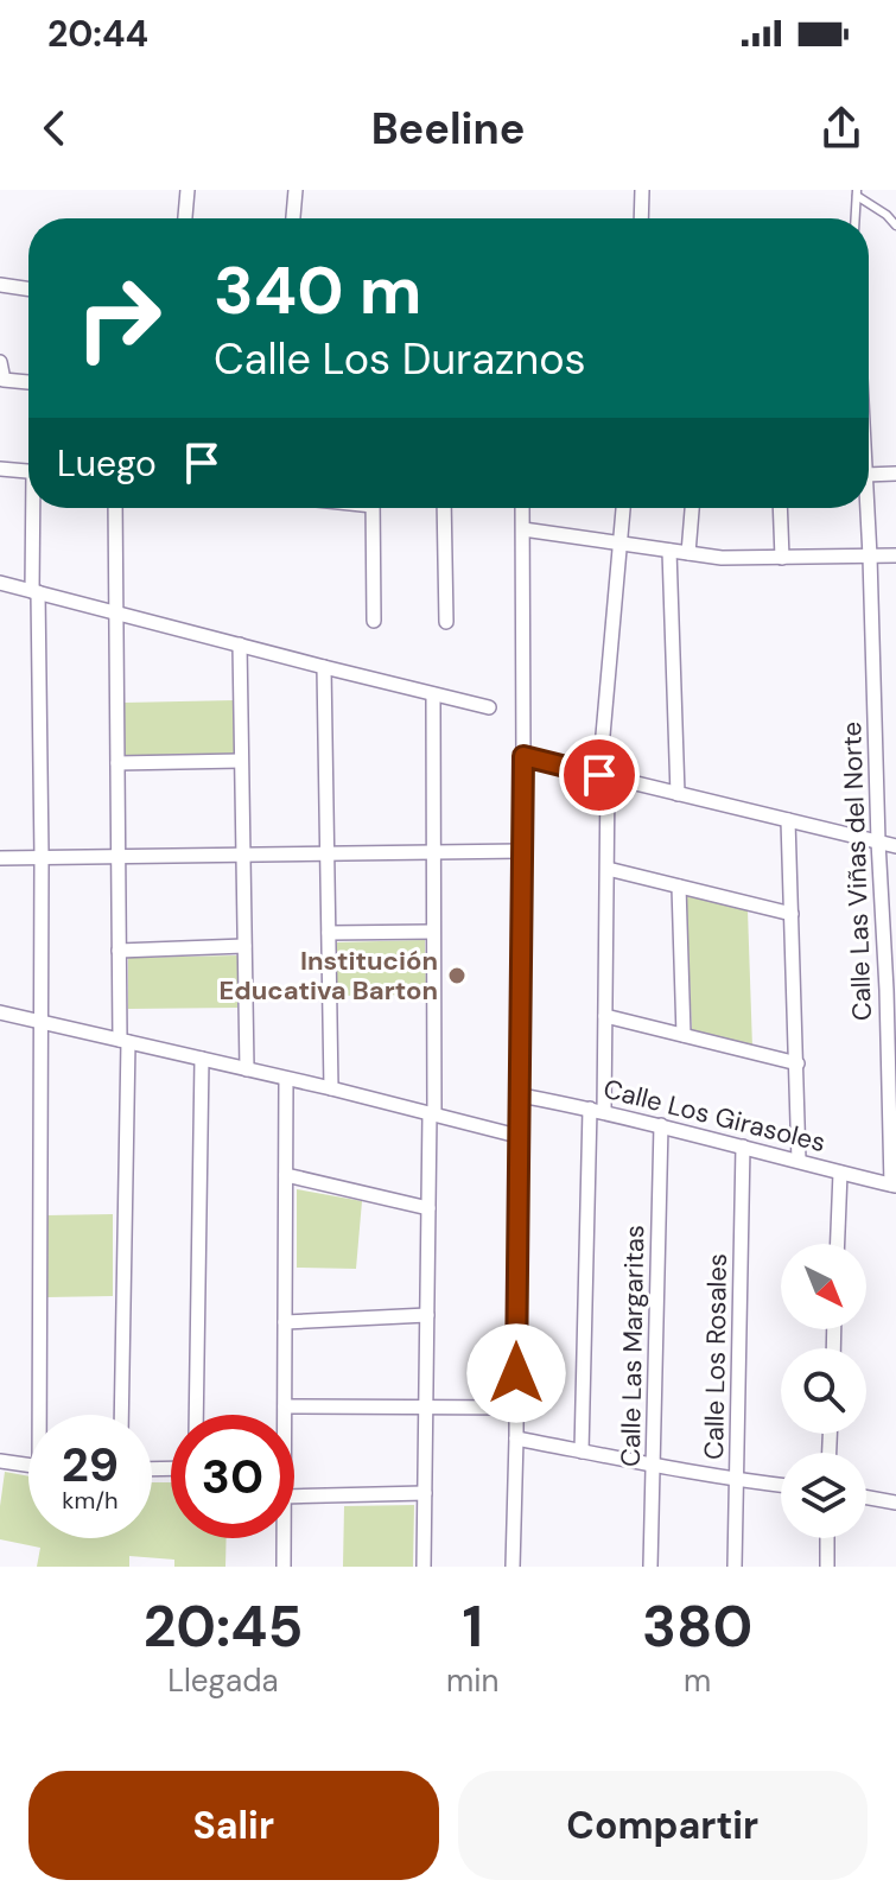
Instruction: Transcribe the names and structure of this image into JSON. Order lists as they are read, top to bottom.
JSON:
{
  "streets": {
    "street": [
      "Calle Las Viñas del Norte",
      "Calle Los Girasoles",
      "Calle Las Margaritas",
      "Calle Los Rosales"
    ]
  },
  "crossings": [
    ["Calle Las Viñas del Norte", "Calle Los Girasoles"],
    ["Calle Los Girasoles", "Calle Las Margaritas"],
    ["Calle Los Girasoles", "Calle Los Rosales"]
  ],
  "places": ["Institución Educativa Barton"],
  "north": "bottom right",
  "page": {
    "status": "20:44",
    "header": "Beeline",
    "turn": ["340 m", "Calle Los Duraznos"],
    "then": "Luego",
    "speed": "29 km/h",
    "limit": "30",
    "eta": [
      "20:45",
      "Llegada",
      "1",
      "min",
      "380",
      "m"
    ],
    "buttons": ["Salir", "Compartir"]
  }
}
